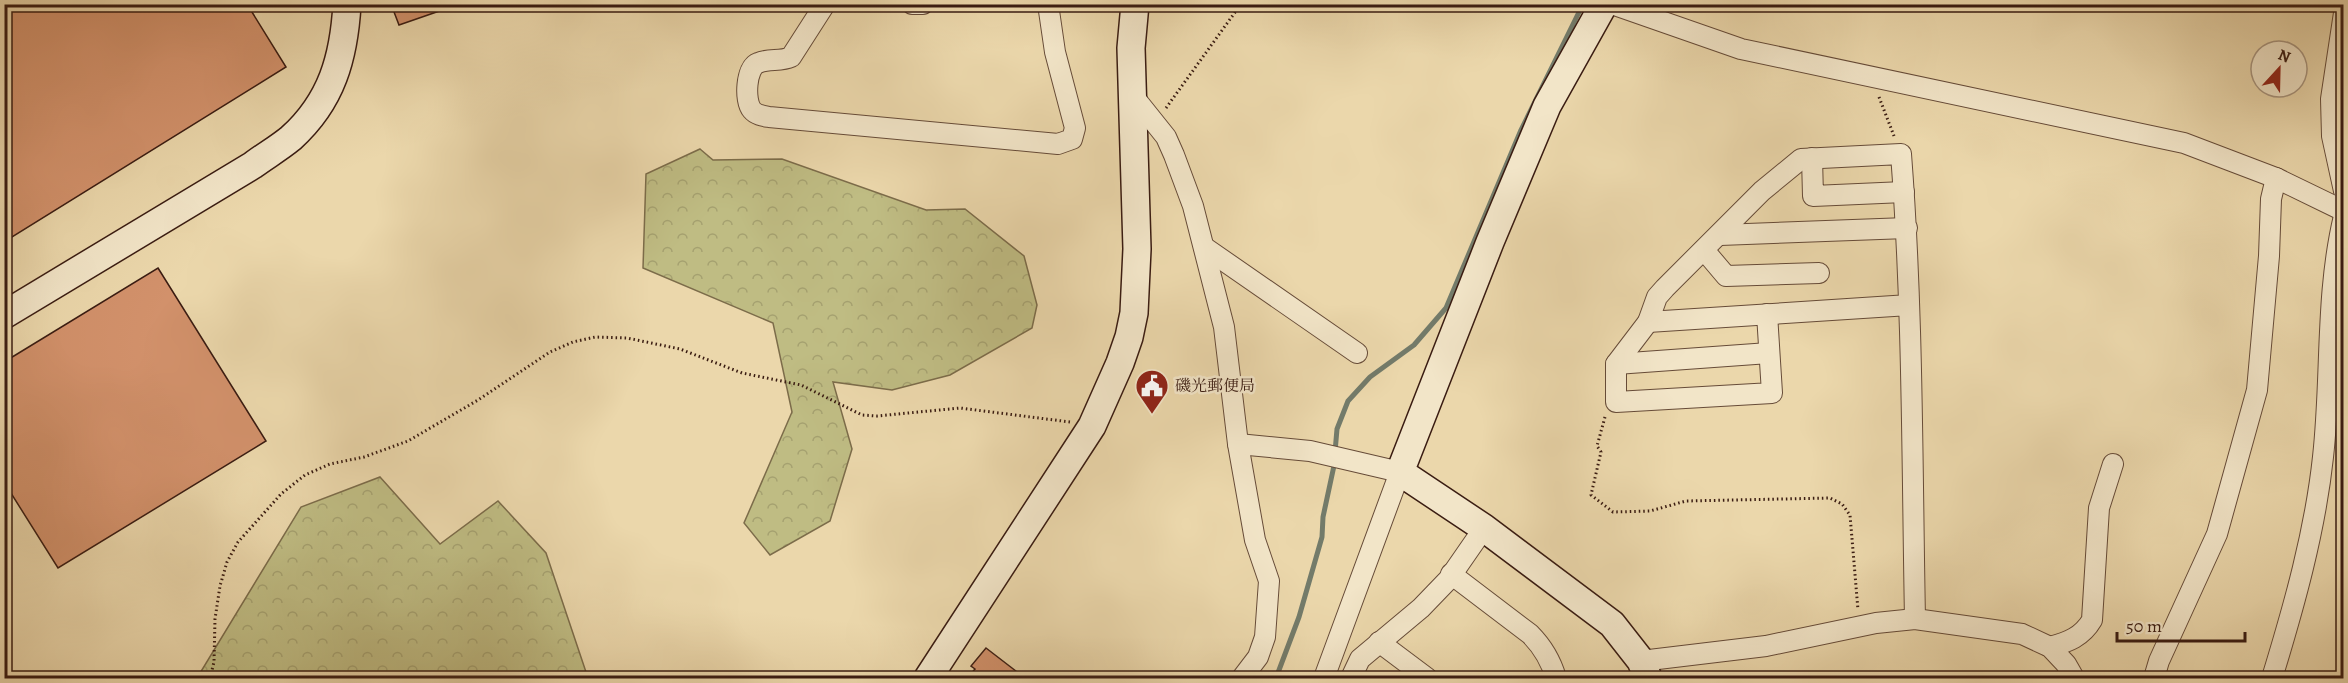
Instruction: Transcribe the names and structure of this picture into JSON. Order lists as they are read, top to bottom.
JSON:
{
  "places": {
    "public building": ["磯光郵便局"]
  },
  "scale_bar": "50 m",
  "north": "top"
}
